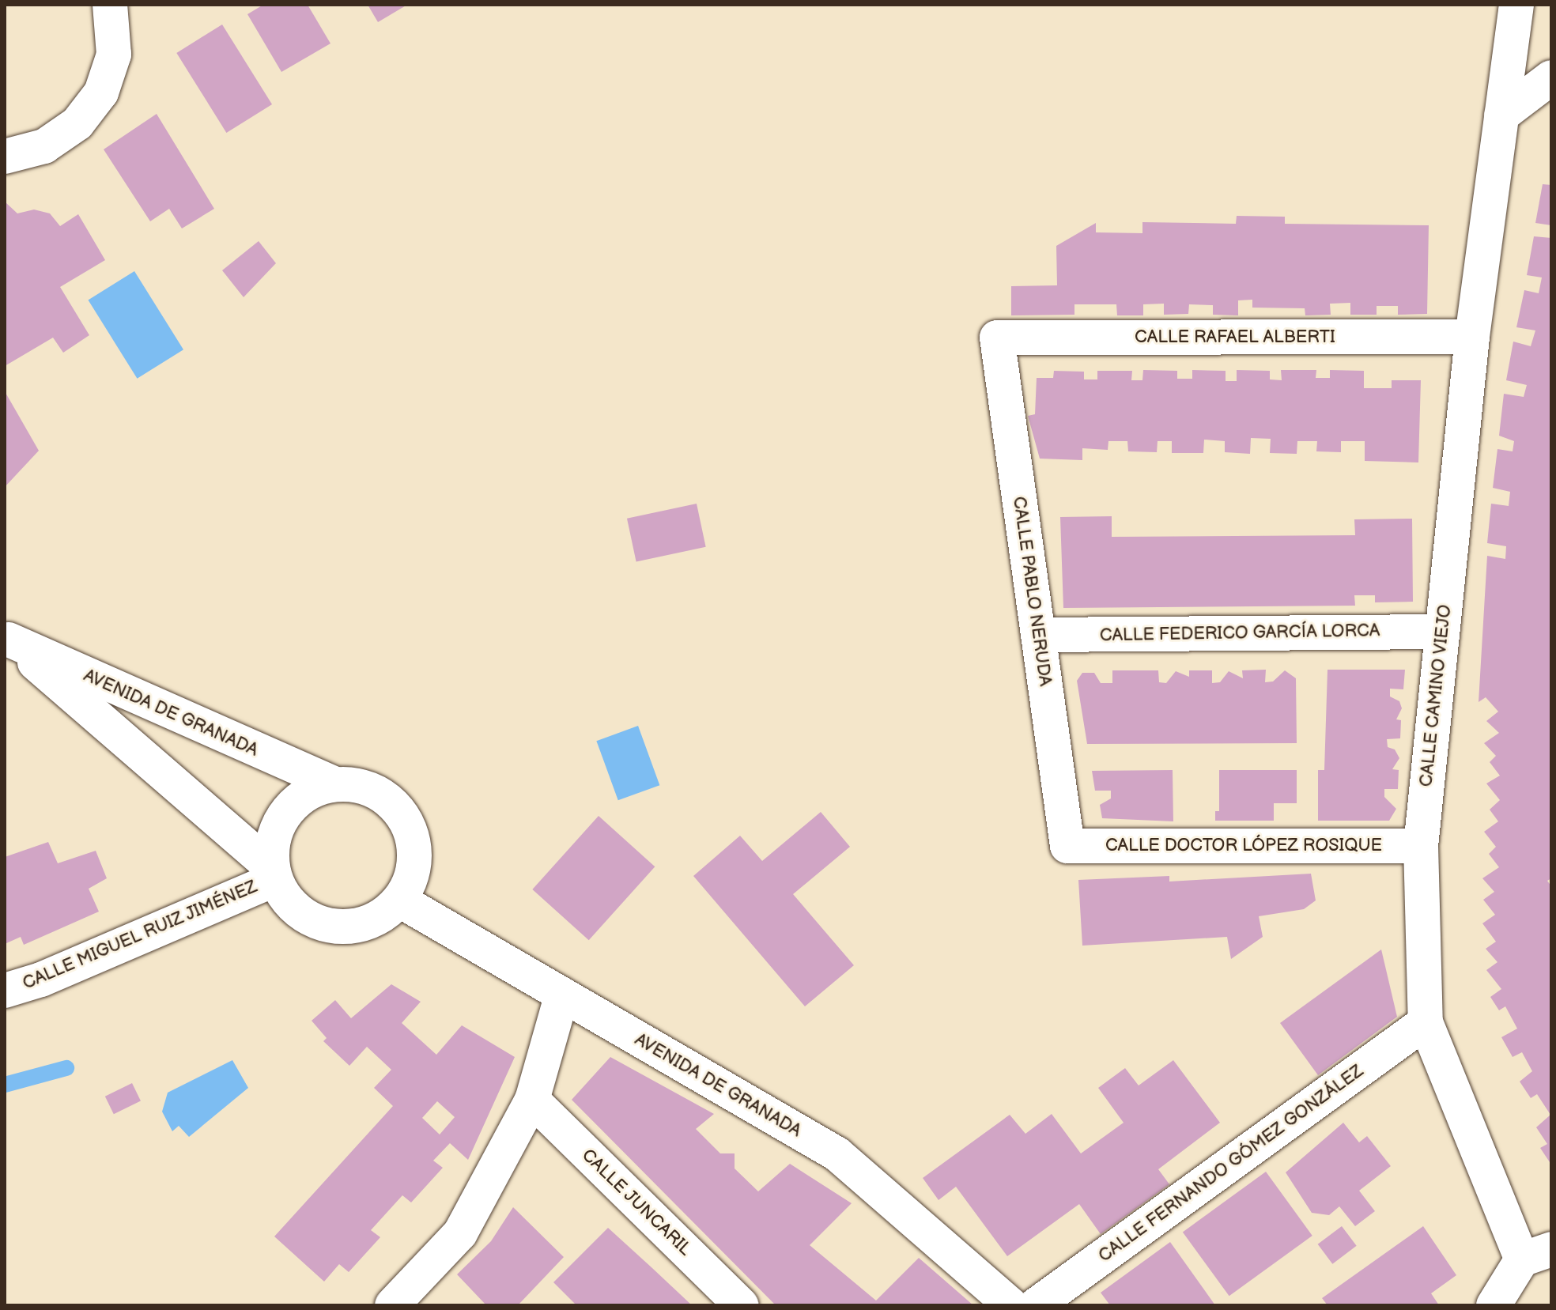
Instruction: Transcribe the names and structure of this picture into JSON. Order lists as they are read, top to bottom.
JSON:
{
  "streets": {
    "street": [
      "CALLE RAFAEL ALBERTI",
      "CALLE PABLO NERUDA",
      "CALLE FEDERICO GARCÍA LORCA",
      "CALLE CAMINO VIEJO",
      "AVENIDA DE GRANADA",
      "CALLE DOCTOR LÓPEZ ROSIQUE",
      "CALLE MIGUEL RUIZ JIMÉNEZ",
      "CALLE FERNANDO GÓMEZ GONZÁLEZ",
      "CALLE JUNCARIL"
    ]
  },
  "crossings": [
    ["CALLE RAFAEL ALBERTI", "CALLE PABLO NERUDA"],
    ["CALLE RAFAEL ALBERTI", "CALLE CAMINO VIEJO"],
    ["CALLE PABLO NERUDA", "CALLE FEDERICO GARCÍA LORCA"],
    ["CALLE PABLO NERUDA", "CALLE DOCTOR LÓPEZ ROSIQUE"],
    ["CALLE FEDERICO GARCÍA LORCA", "CALLE CAMINO VIEJO"],
    ["CALLE CAMINO VIEJO", "CALLE DOCTOR LÓPEZ ROSIQUE"],
    ["CALLE CAMINO VIEJO", "CALLE FERNANDO GÓMEZ GONZÁLEZ"],
    ["AVENIDA DE GRANADA", "CALLE MIGUEL RUIZ JIMÉNEZ"]
  ]
}
